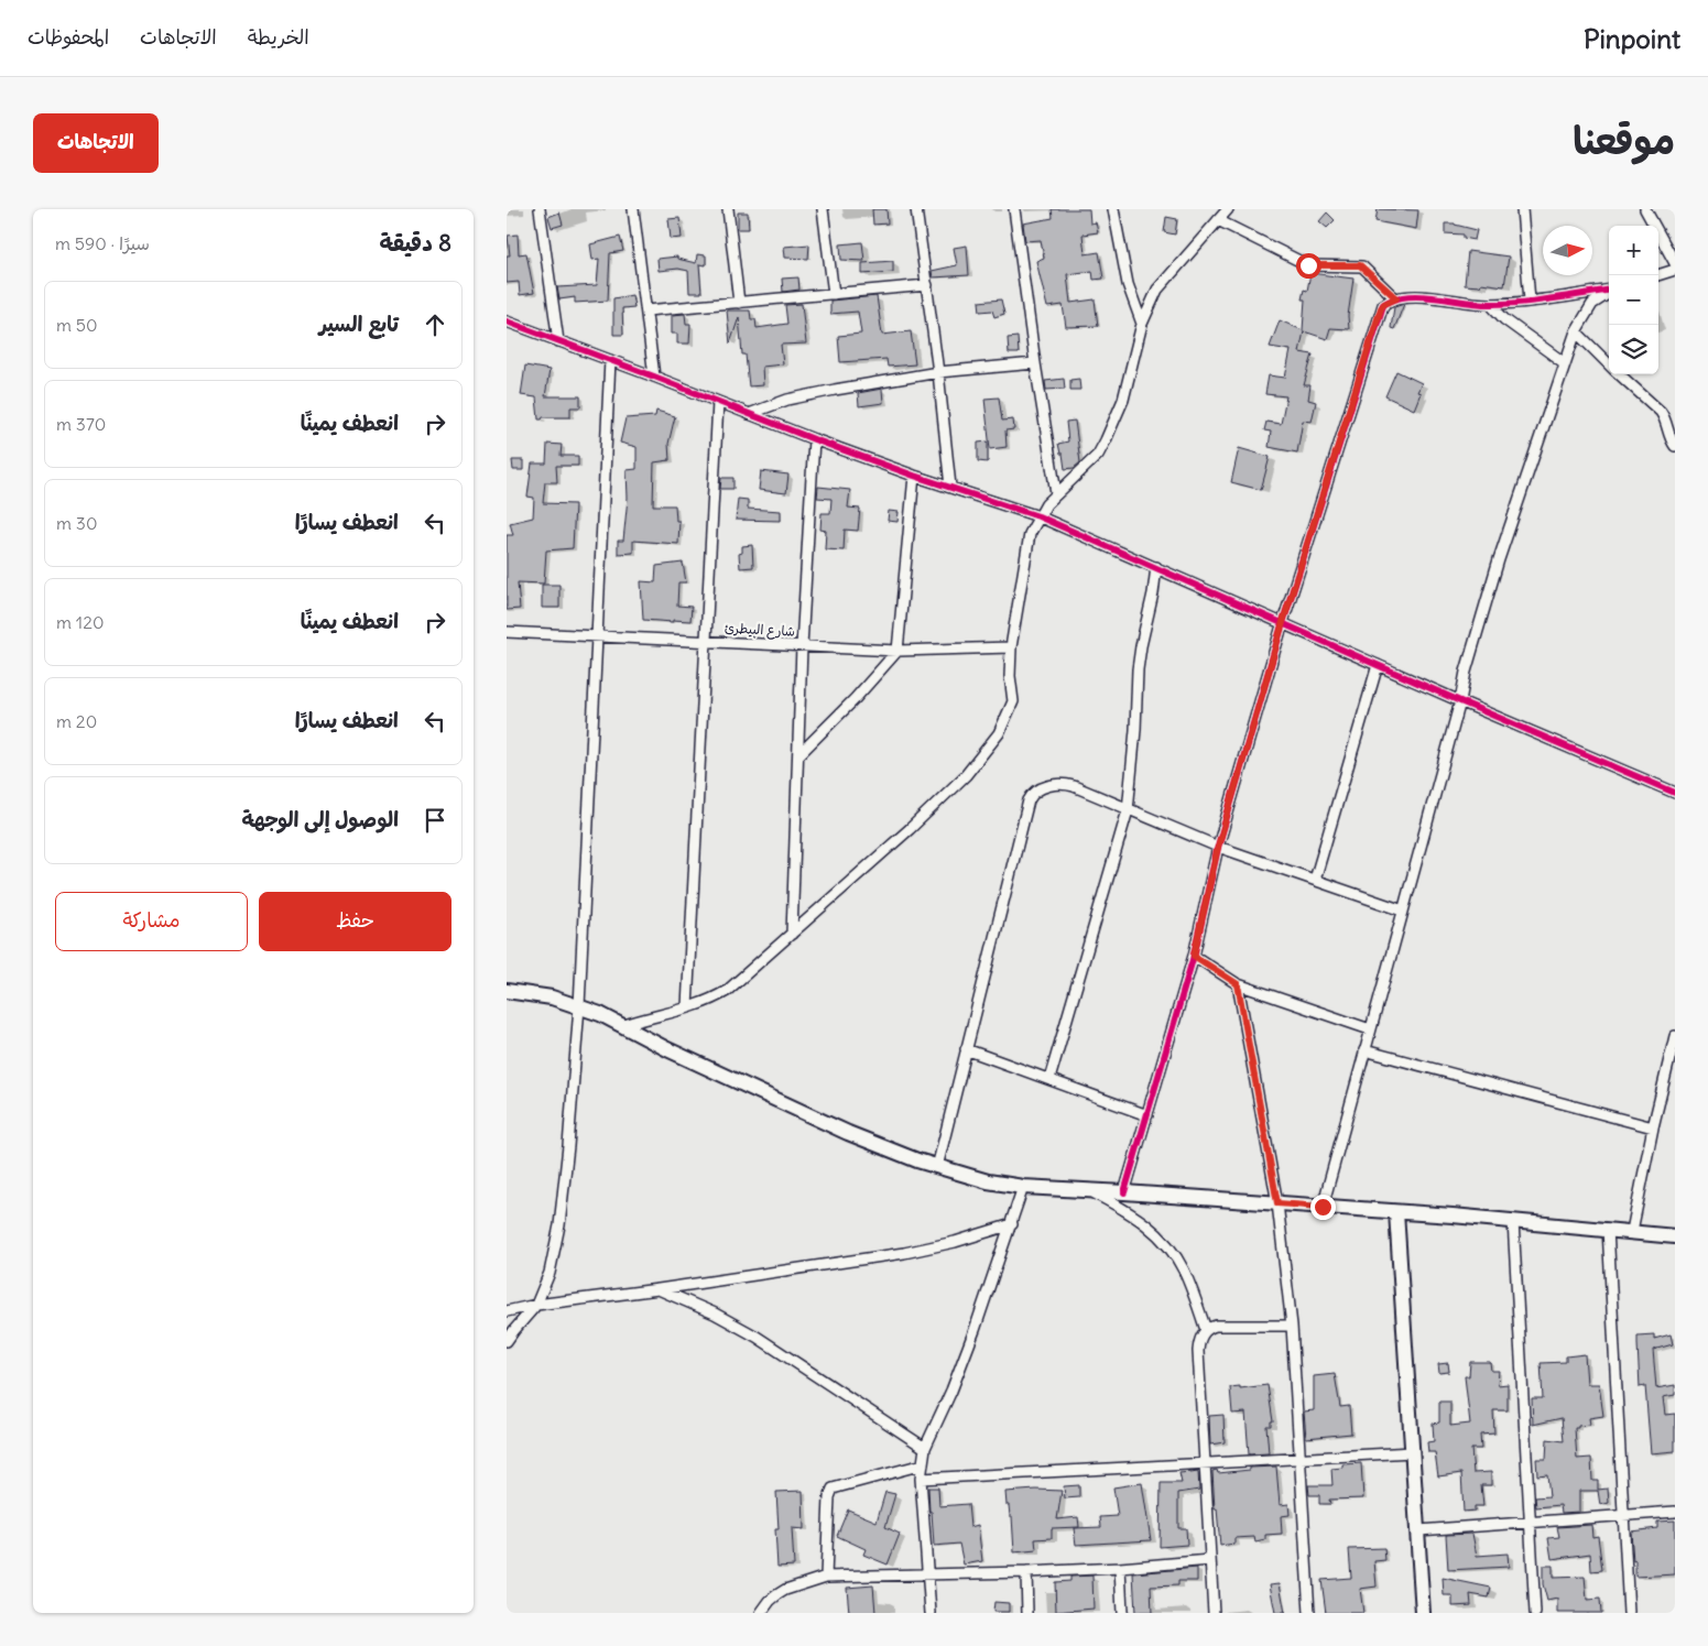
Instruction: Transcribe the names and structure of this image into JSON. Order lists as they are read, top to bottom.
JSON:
{
  "streets": {
    "street": ["شارع البيطرئ"]
  },
  "north": "right",
  "page": {
    "header": "Pinpoint",
    "nav": ["الخريطة", "الاتجاهات", "المحفوظات"],
    "title": "موقعنا",
    "buttons": [
      "الاتجاهات",
      ["حفظ", "مشاركة"]
    ],
    "heading": ["8 دقيقة", "سيرًا · 590 m"],
    "map_buttons": ["+", "−"],
    "list": [
      ["تابع السير", "50 m"],
      ["انعطف يمينًا", "370 m"],
      ["انعطف يسارًا", "30 m"],
      ["انعطف يمينًا", "120 m"],
      ["انعطف يسارًا", "20 m"],
      "الوصول إلى الوجهة"
    ]
  }
}
